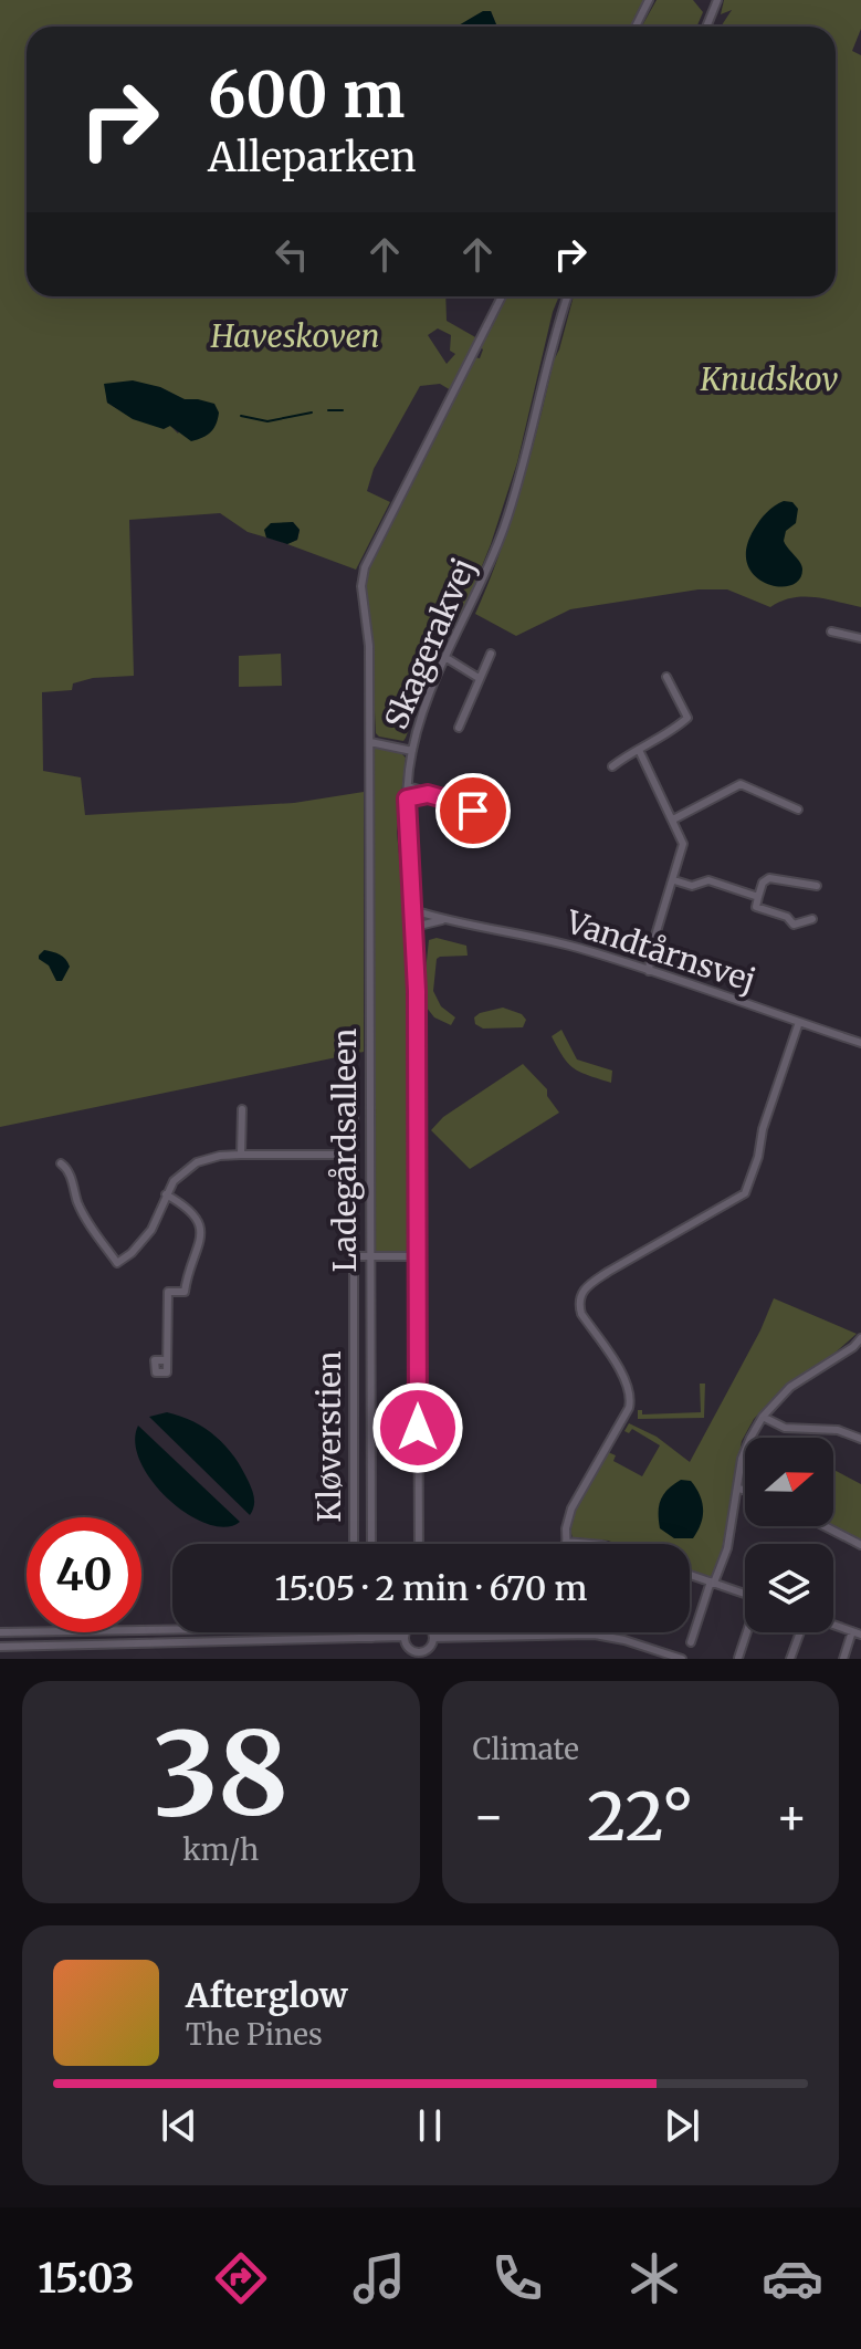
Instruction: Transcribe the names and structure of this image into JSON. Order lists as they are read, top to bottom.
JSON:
{
  "streets": {
    "street": [
      "Skagerakvej",
      "Vandtårnsvej",
      "Ladegårdsalleen",
      "Kløverstien"
    ]
  },
  "crossings": [
    ["Skagerakvej", "Vandtårnsvej"]
  ],
  "parks": ["Haveskoven", "Knudskov"],
  "north": "right",
  "page": {
    "turn": ["600 m", "Alleparken"],
    "limit": "40",
    "trip": "15:05 · 2 min · 670 m",
    "tile": [
      ["38", "km/h"],
      "Climate"
    ],
    "heat": ["−", "22°", "+"],
    "song": ["Afterglow", "The Pines"],
    "tabs": "15:03"
  }
}
